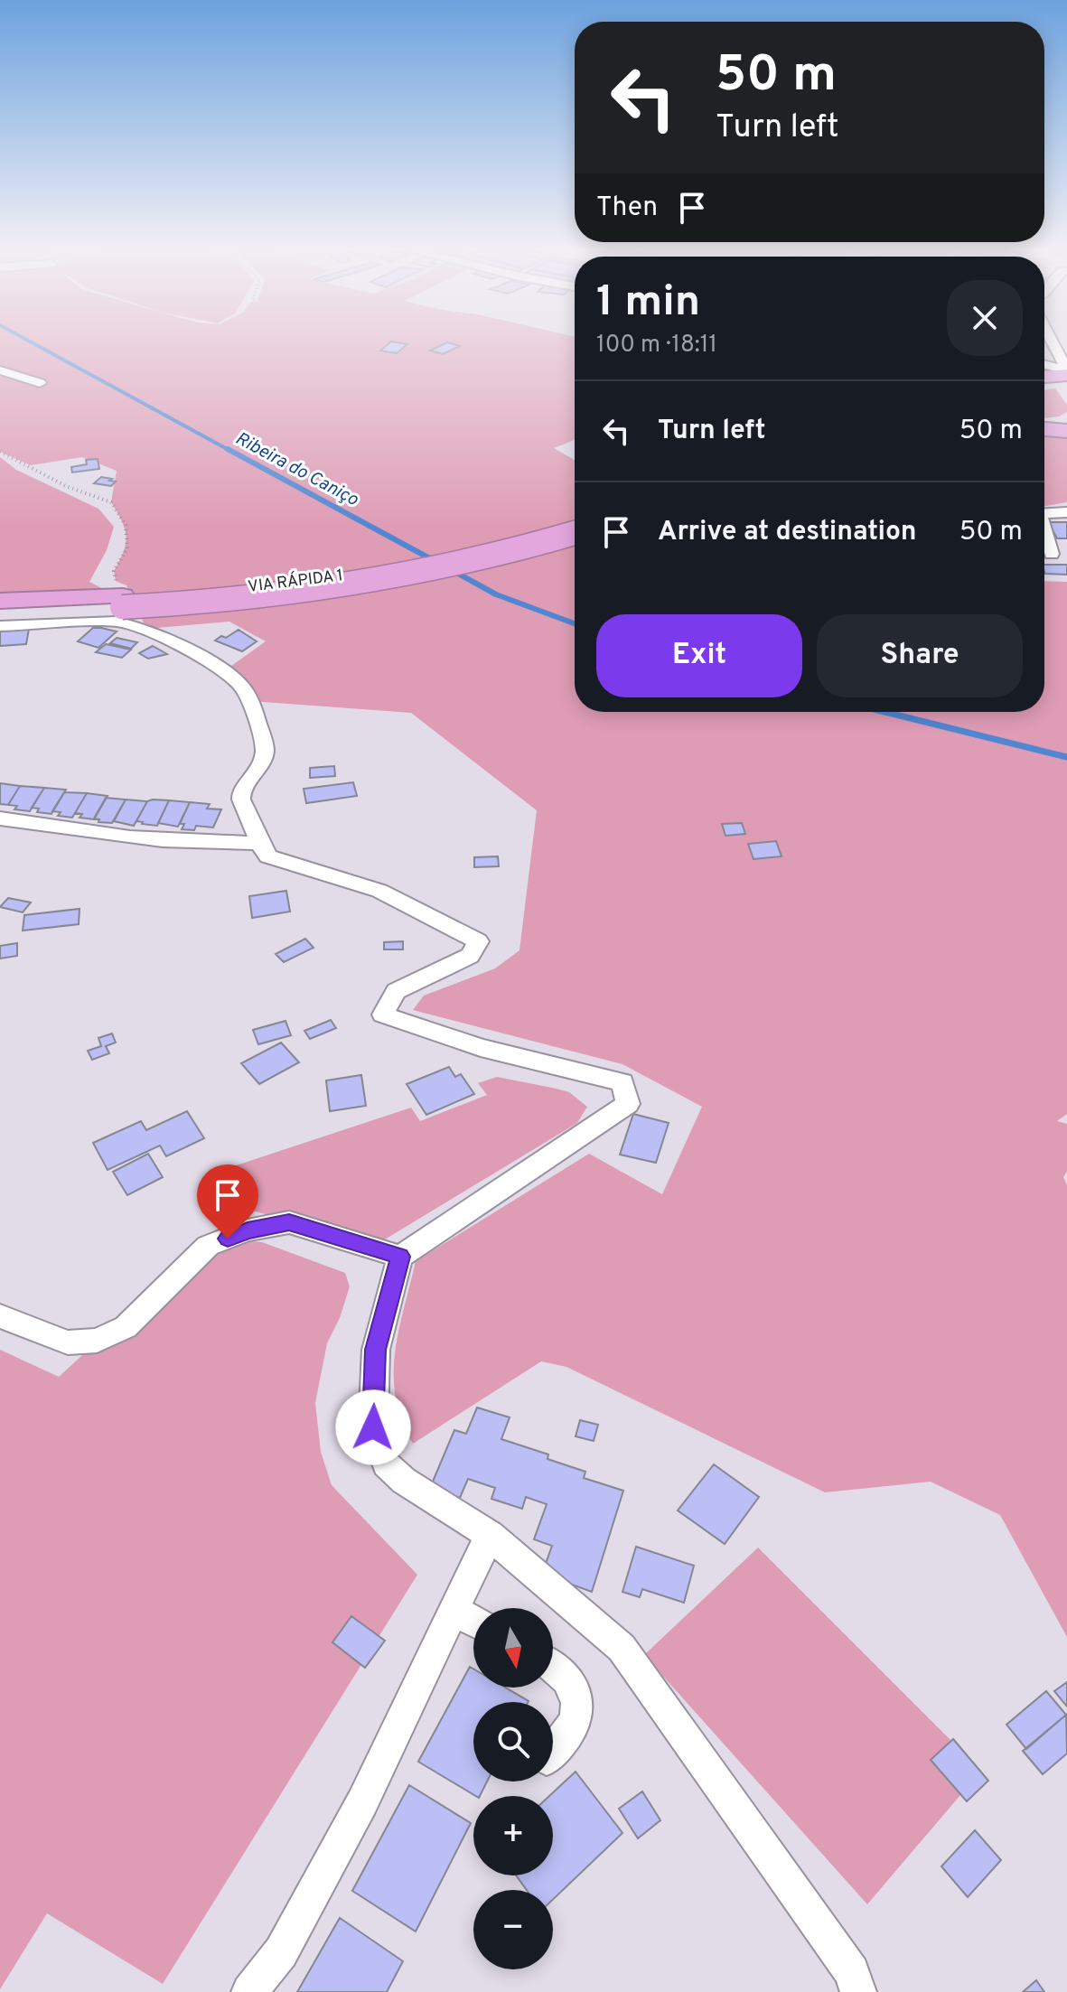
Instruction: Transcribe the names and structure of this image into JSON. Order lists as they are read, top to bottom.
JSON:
{
  "streets": {
    "highway": ["VIA RÁPIDA 1"]
  },
  "water": ["Ribeira do Caniço"],
  "north": "bottom",
  "page": {
    "turn": ["50 m", "Turn left"],
    "then": "Then",
    "heading": ["1 min", "100 m · 18:11"],
    "list": [
      {
        "name": "Turn left",
        "value": "50 m"
      },
      {
        "name": "Arrive at destination",
        "value": "50 m"
      }
    ],
    "buttons": ["Exit", "Share"],
    "map_buttons": ["+", "−"]
  }
}
